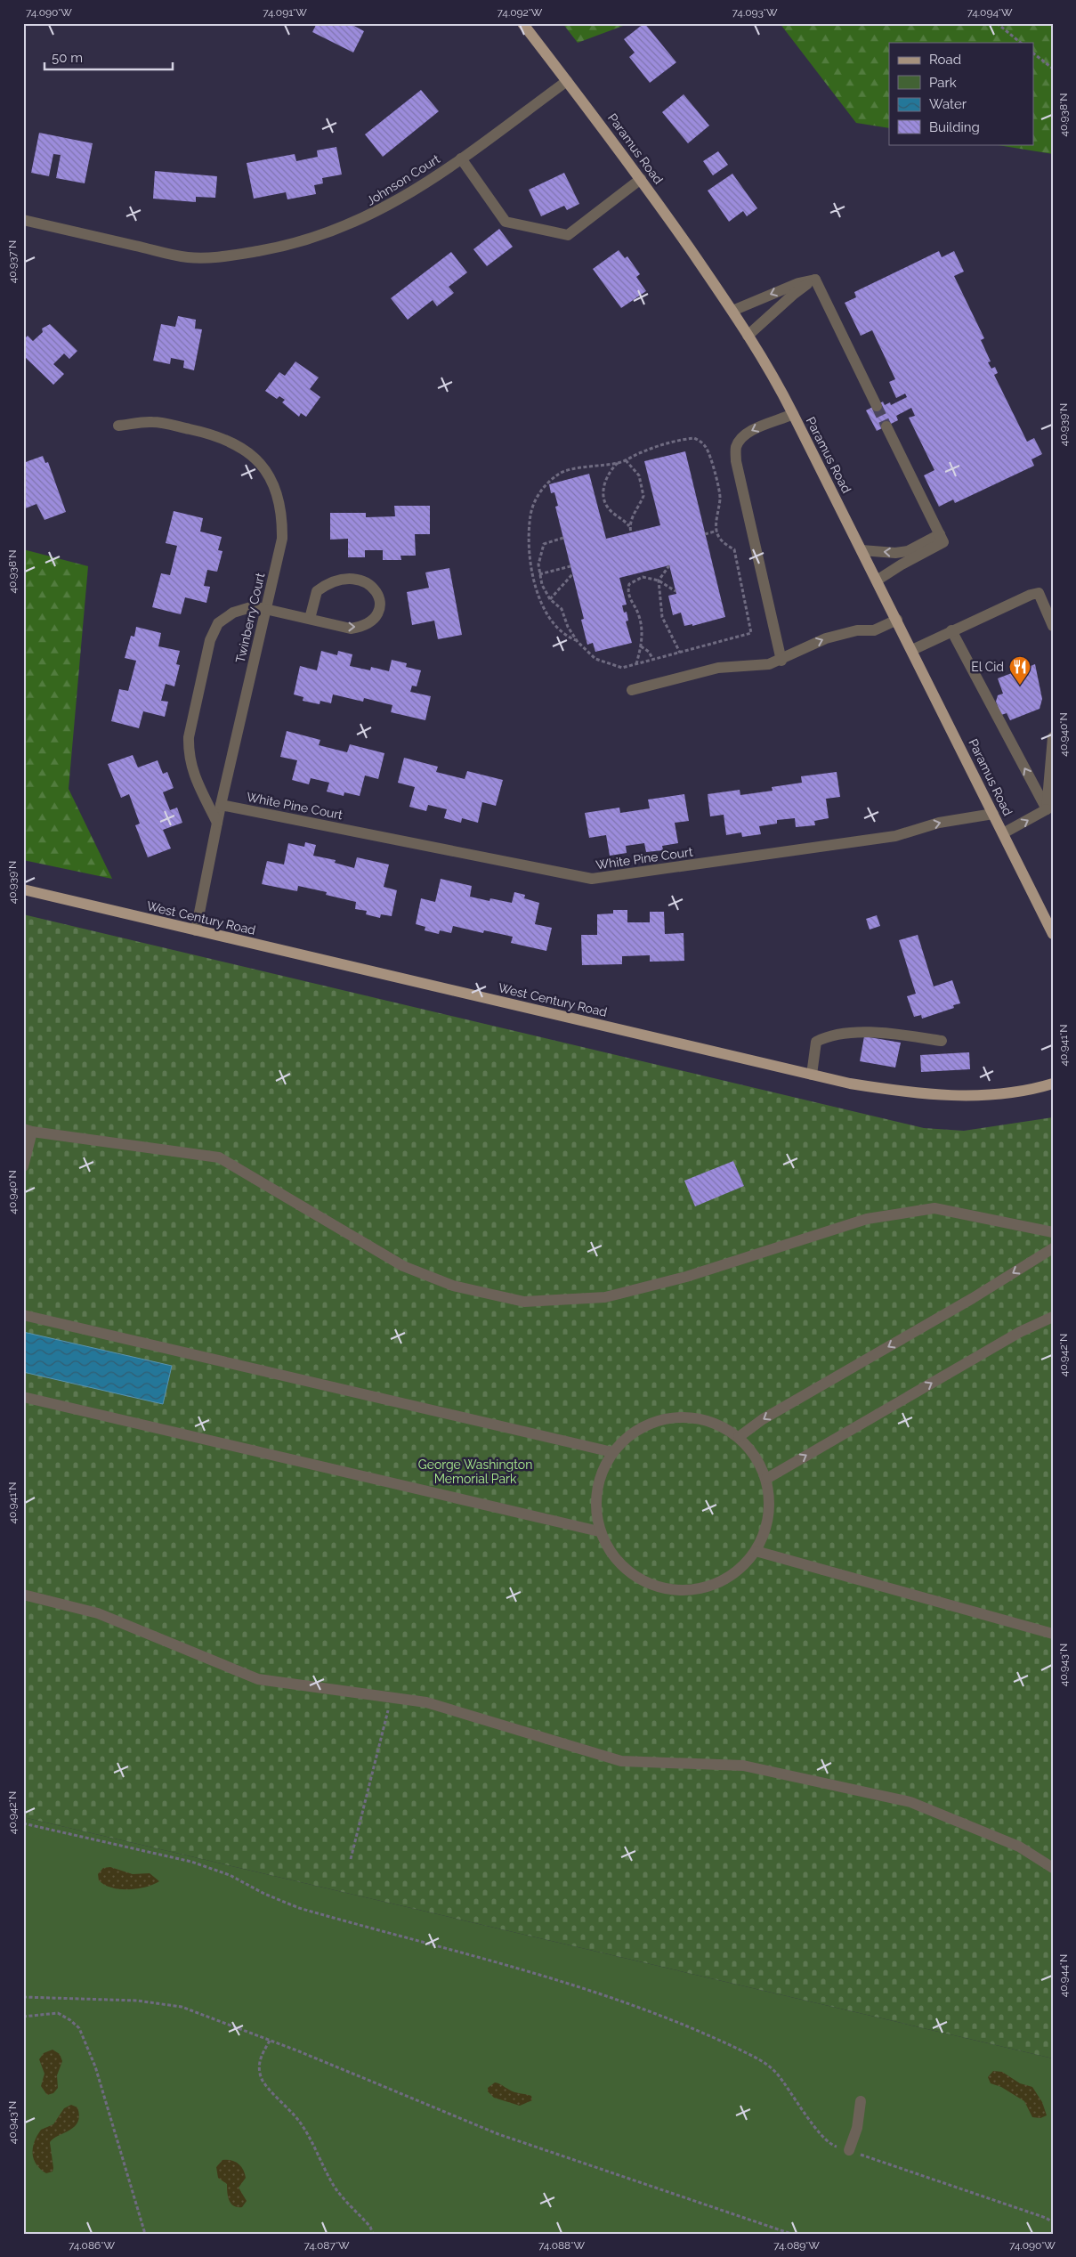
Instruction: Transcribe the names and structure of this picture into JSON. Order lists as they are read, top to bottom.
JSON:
{
  "streets": {
    "main road": ["Paramus Road", "West Century Road"],
    "street": ["Johnson Court", "Twinberry Court", "White Pine Court"]
  },
  "crossings": [
    ["Paramus Road", "Johnson Court"],
    ["Paramus Road", "White Pine Court"],
    ["Twinberry Court", "White Pine Court"],
    ["Twinberry Court", "West Century Road"]
  ],
  "one_way": ["White Pine Court"],
  "parks": ["George Washington Memorial Park"],
  "places": {
    "restaurant": ["El Cid"]
  },
  "legend": [
    "Road",
    "Park",
    "Water",
    "Building"
  ],
  "scale_bar": "50 m",
  "coordinates": [
    "74.090°W",
    "74.091°W",
    "74.092°W",
    "74.093°W",
    "74.094°W",
    "40.938°N",
    "40.937°N",
    "40.939°N",
    "40.940°N",
    "40.941°N",
    "40.942°N",
    "40.943°N",
    "40.944°N",
    "74.086°W",
    "74.087°W",
    "74.088°W",
    "74.089°W"
  ]
}
